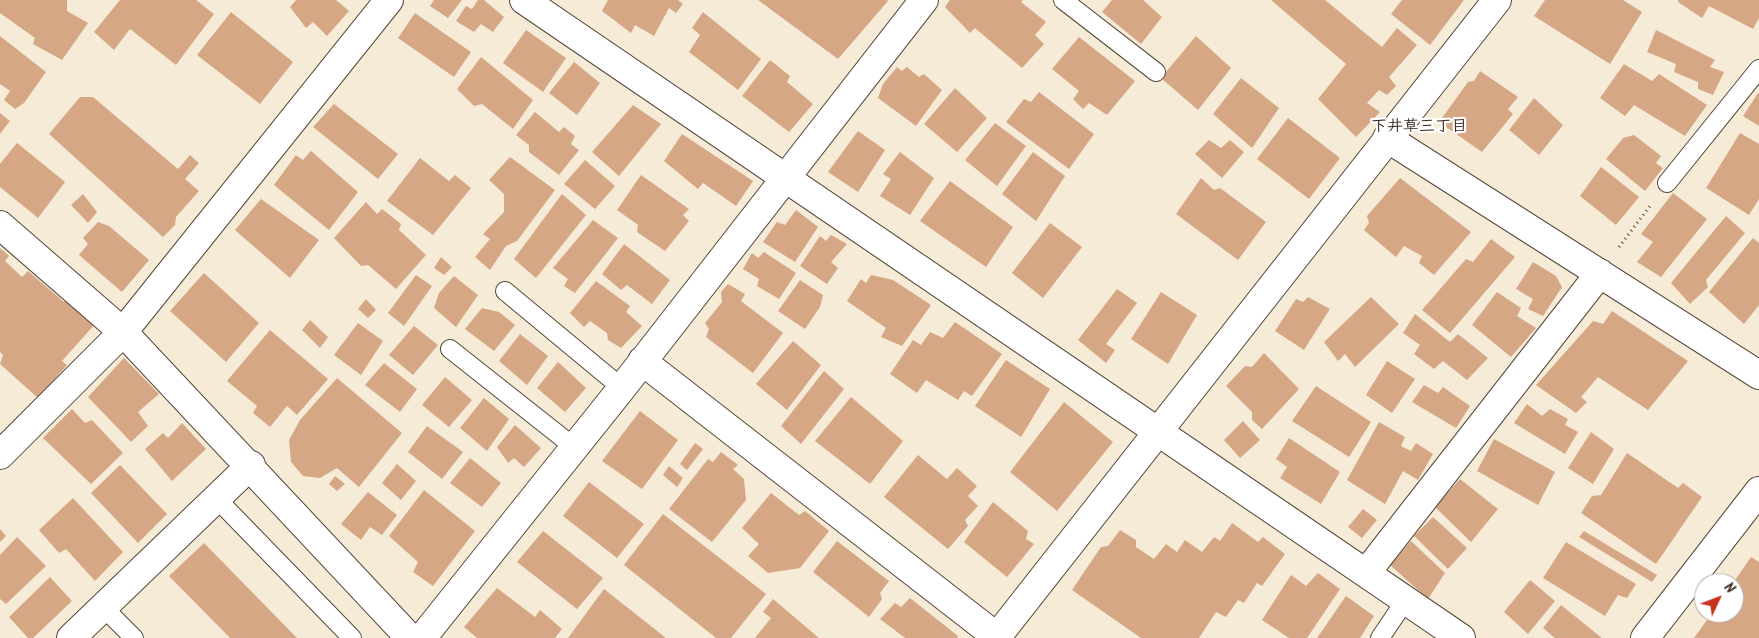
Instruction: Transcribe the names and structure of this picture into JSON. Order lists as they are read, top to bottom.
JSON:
{
  "districts": ["下井草三丁目"],
  "north": "top right"
}
